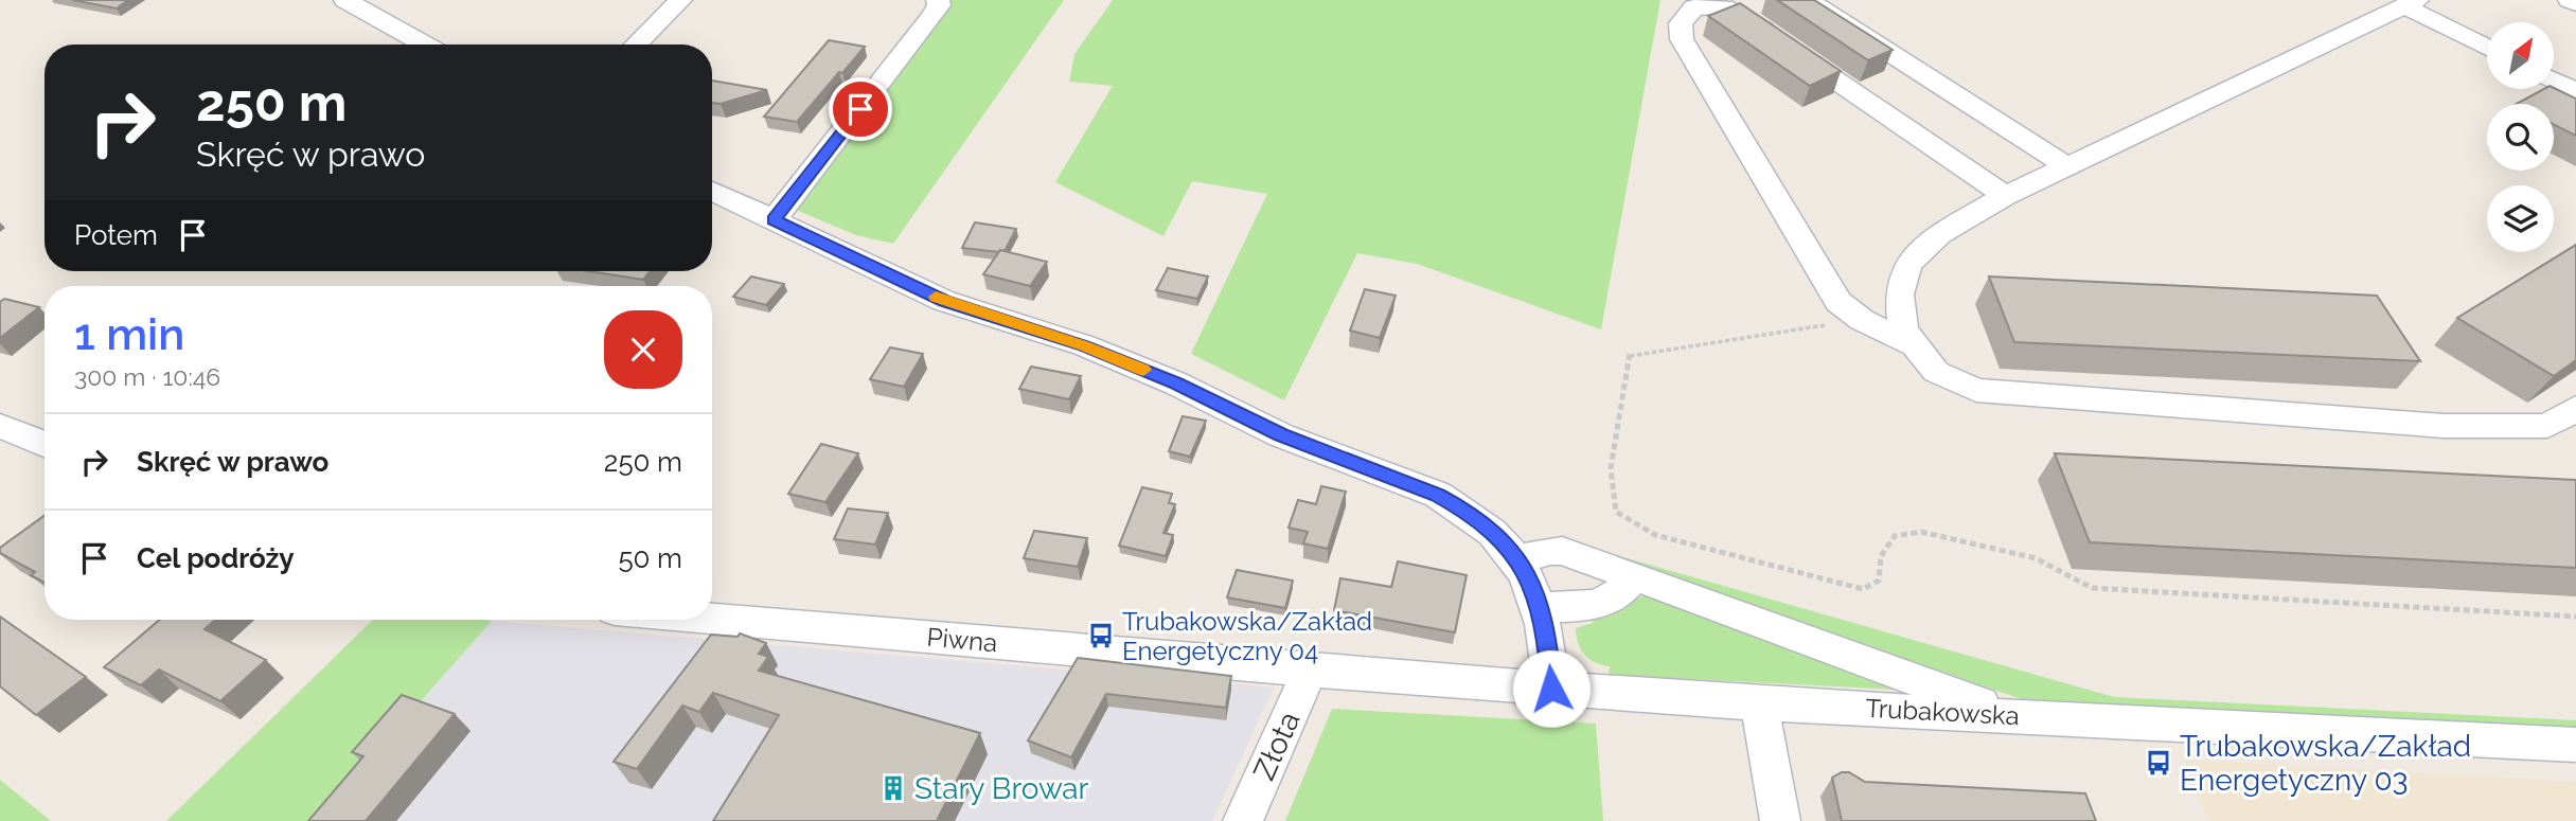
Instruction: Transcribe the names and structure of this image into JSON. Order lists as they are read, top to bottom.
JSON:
{
  "streets": {
    "street": ["Piwna", "Trubakowska", "Złota"]
  },
  "crossings": [
    ["Piwna", "Trubakowska"],
    ["Piwna", "Złota"],
    ["Trubakowska", "Złota"]
  ],
  "places": {
    "bus stop": ["Trubakowska/Zakład Energetyczny 04", "Trubakowska/Zakład Energetyczny 03"],
    "building": ["Stary Browar"]
  },
  "north": "top right",
  "page": {
    "turn": ["250 m", "Skręć w prawo"],
    "then": "Potem",
    "heading": ["1 min", "300 m · 10:46"],
    "list": [
      {
        "name": "Skręć w prawo",
        "value": "250 m"
      },
      {
        "name": "Cel podróży",
        "value": "50 m"
      }
    ]
  }
}
